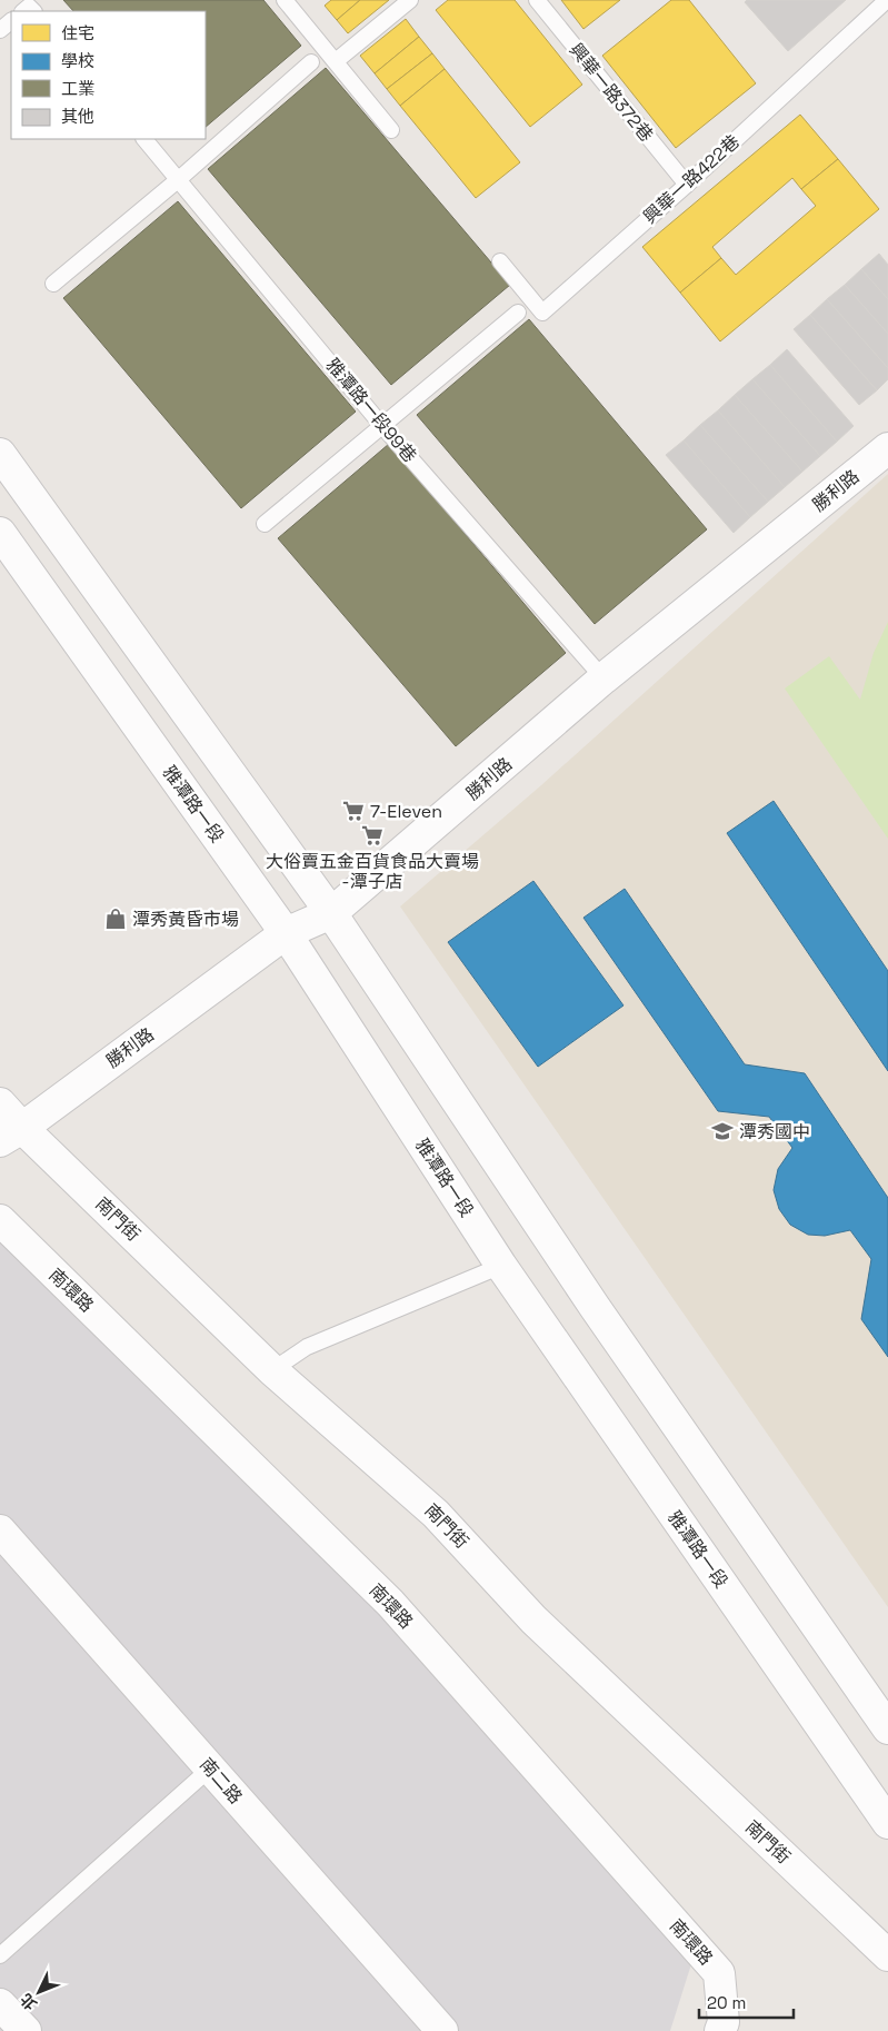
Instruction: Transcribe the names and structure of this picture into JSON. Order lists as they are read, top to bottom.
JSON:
{
  "streets": {
    "street": [
      "勝利路",
      "雅潭路一段",
      "南門街",
      "南環路",
      "南二路"
    ],
    "lane": ["興華一路372巷", "興華一路422巷", "雅潭路一段99巷"]
  },
  "crossings": [
    ["興華一路372巷", "興華一路422巷"],
    ["雅潭路一段99巷", "勝利路"],
    ["勝利路", "雅潭路一段"],
    ["勝利路", "南門街"]
  ],
  "places": {
    "supermarket": ["7-Eleven", "大俗賣五金百貨食品大賣場 -潭子店"],
    "shop": ["潭秀黃昏市場"],
    "school or university": ["潭秀國中"]
  },
  "legend": [
    "住宅",
    "學校",
    "工業",
    "其他"
  ],
  "scale_bar": "20 m",
  "north": "bottom left"
}
